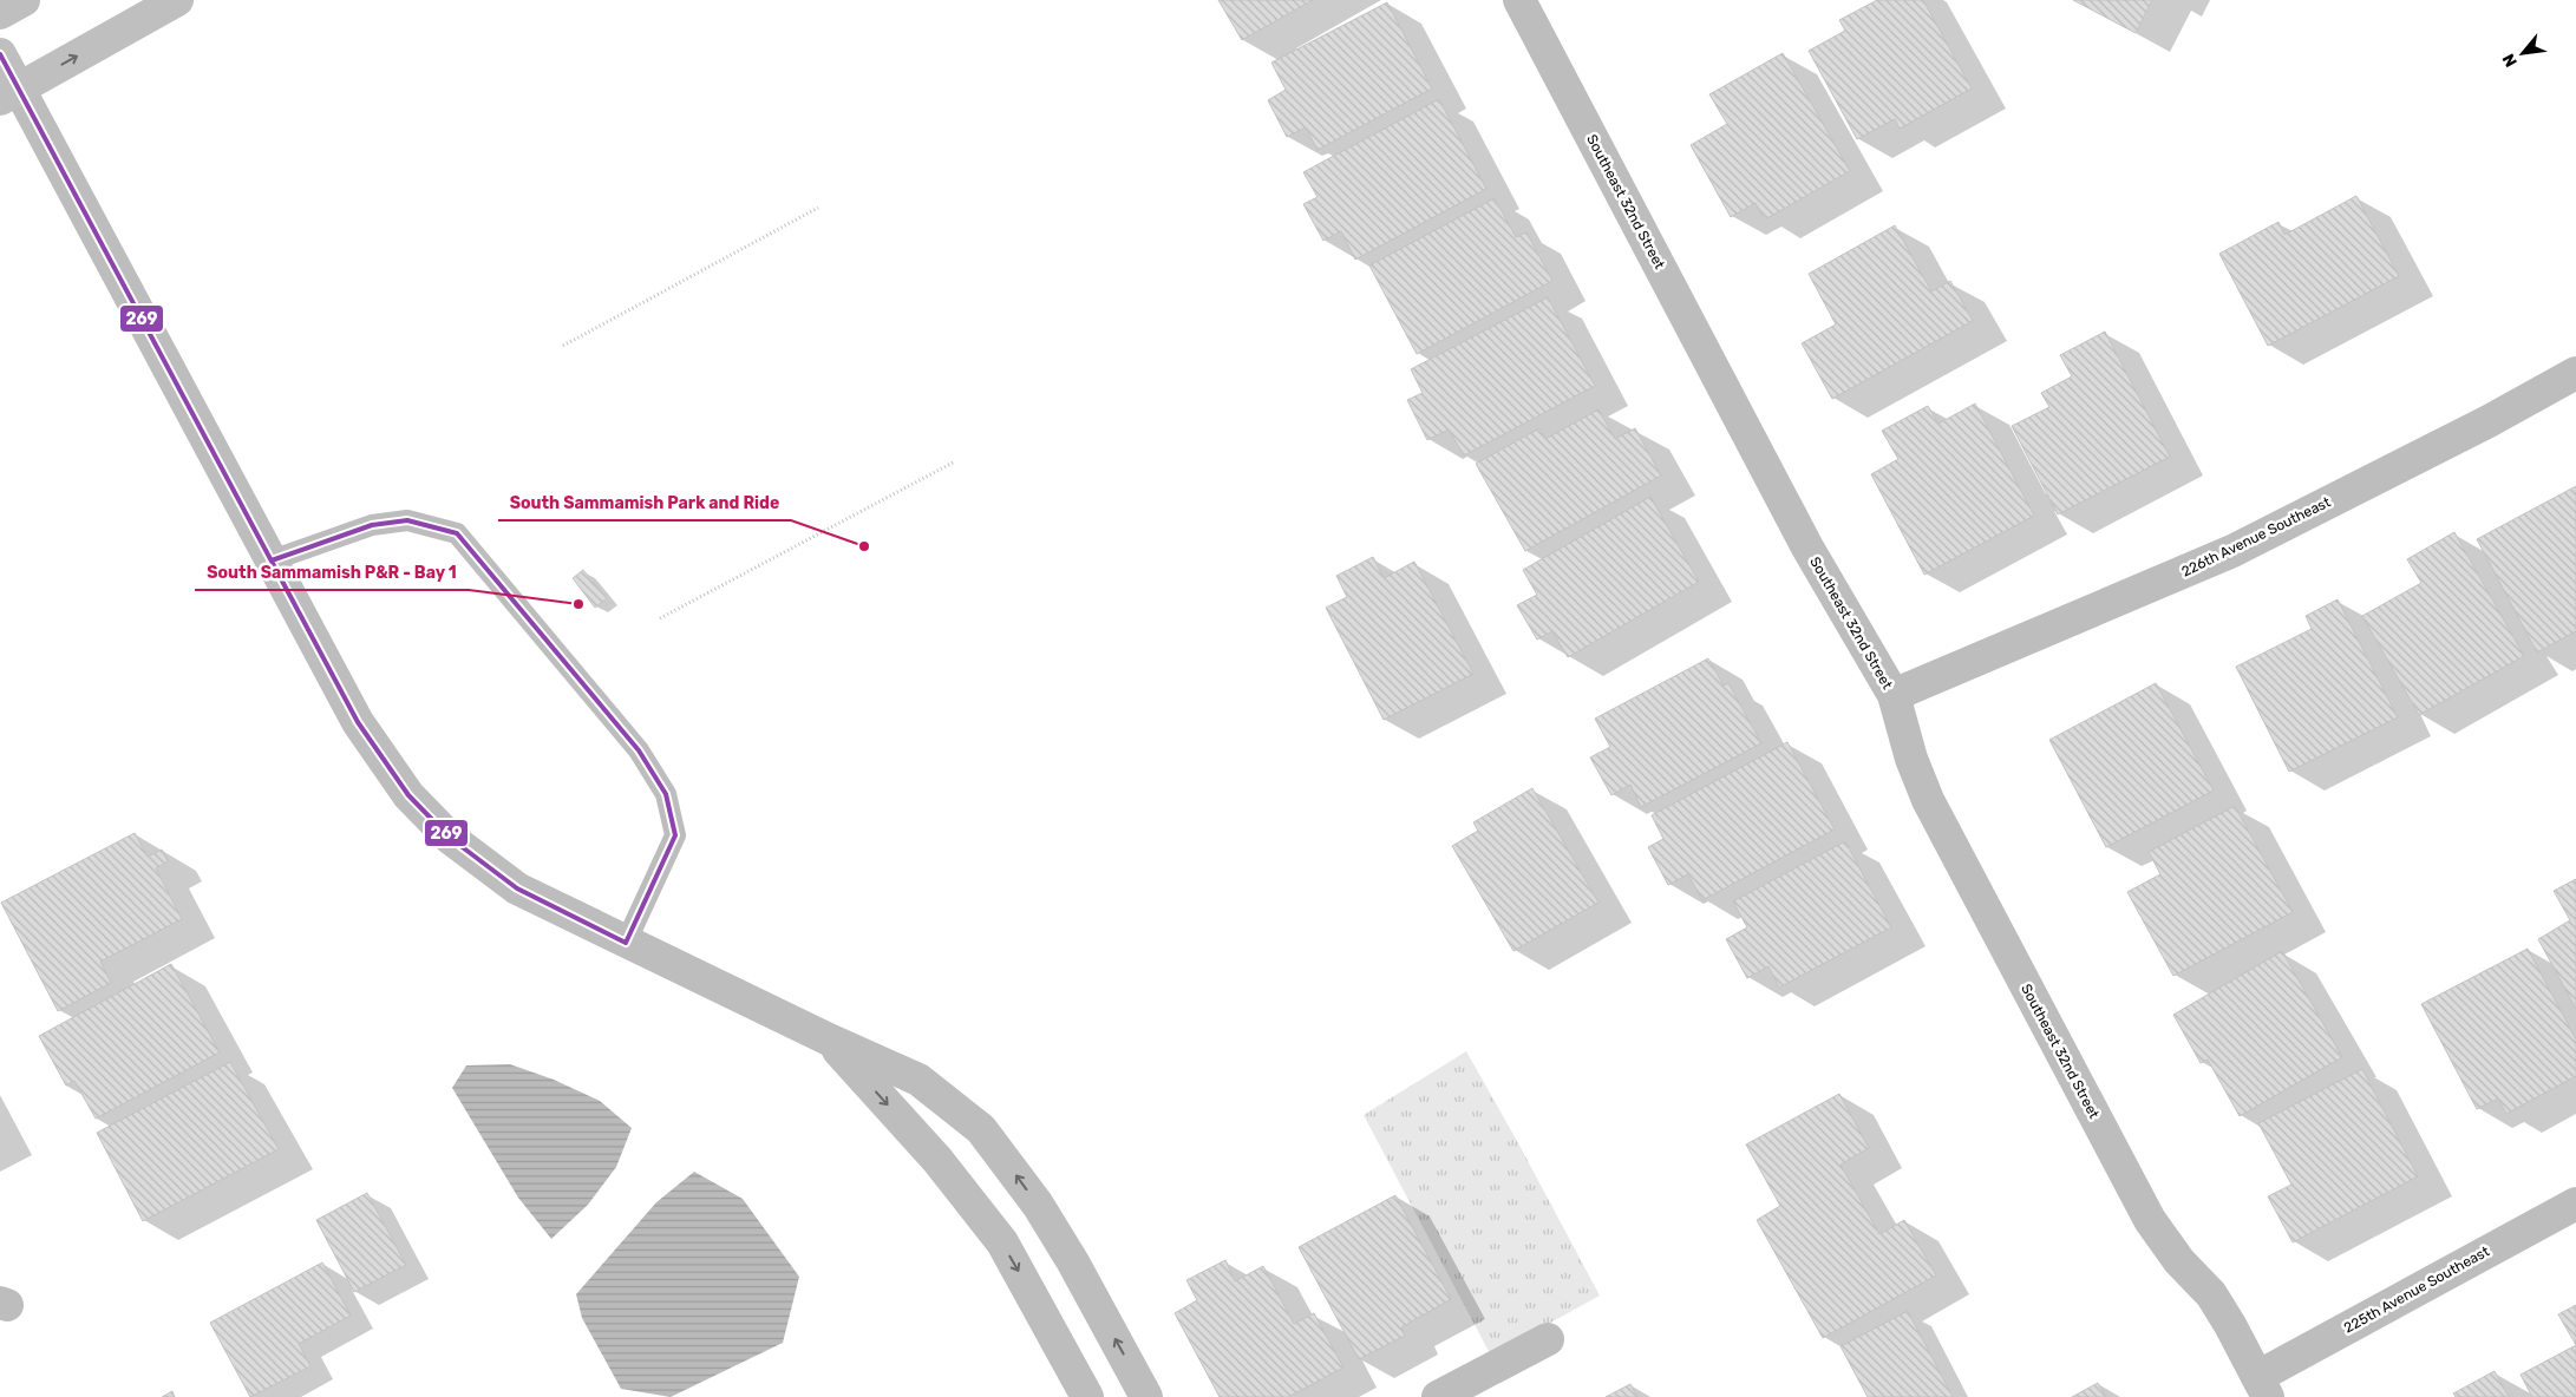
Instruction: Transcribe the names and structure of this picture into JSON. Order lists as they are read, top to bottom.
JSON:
{
  "streets": {
    "street": ["Southeast 32nd Street", "226th Avenue Southeast", "225th Avenue Southeast"]
  },
  "crossings": [
    ["Southeast 32nd Street", "226th Avenue Southeast"],
    ["Southeast 32nd Street", "225th Avenue Southeast"]
  ],
  "places": ["South Sammamish Park and Ride", "South Sammamish P&R - Bay 1"],
  "lines": ["transit line 269"],
  "north": "bottom left"
}
